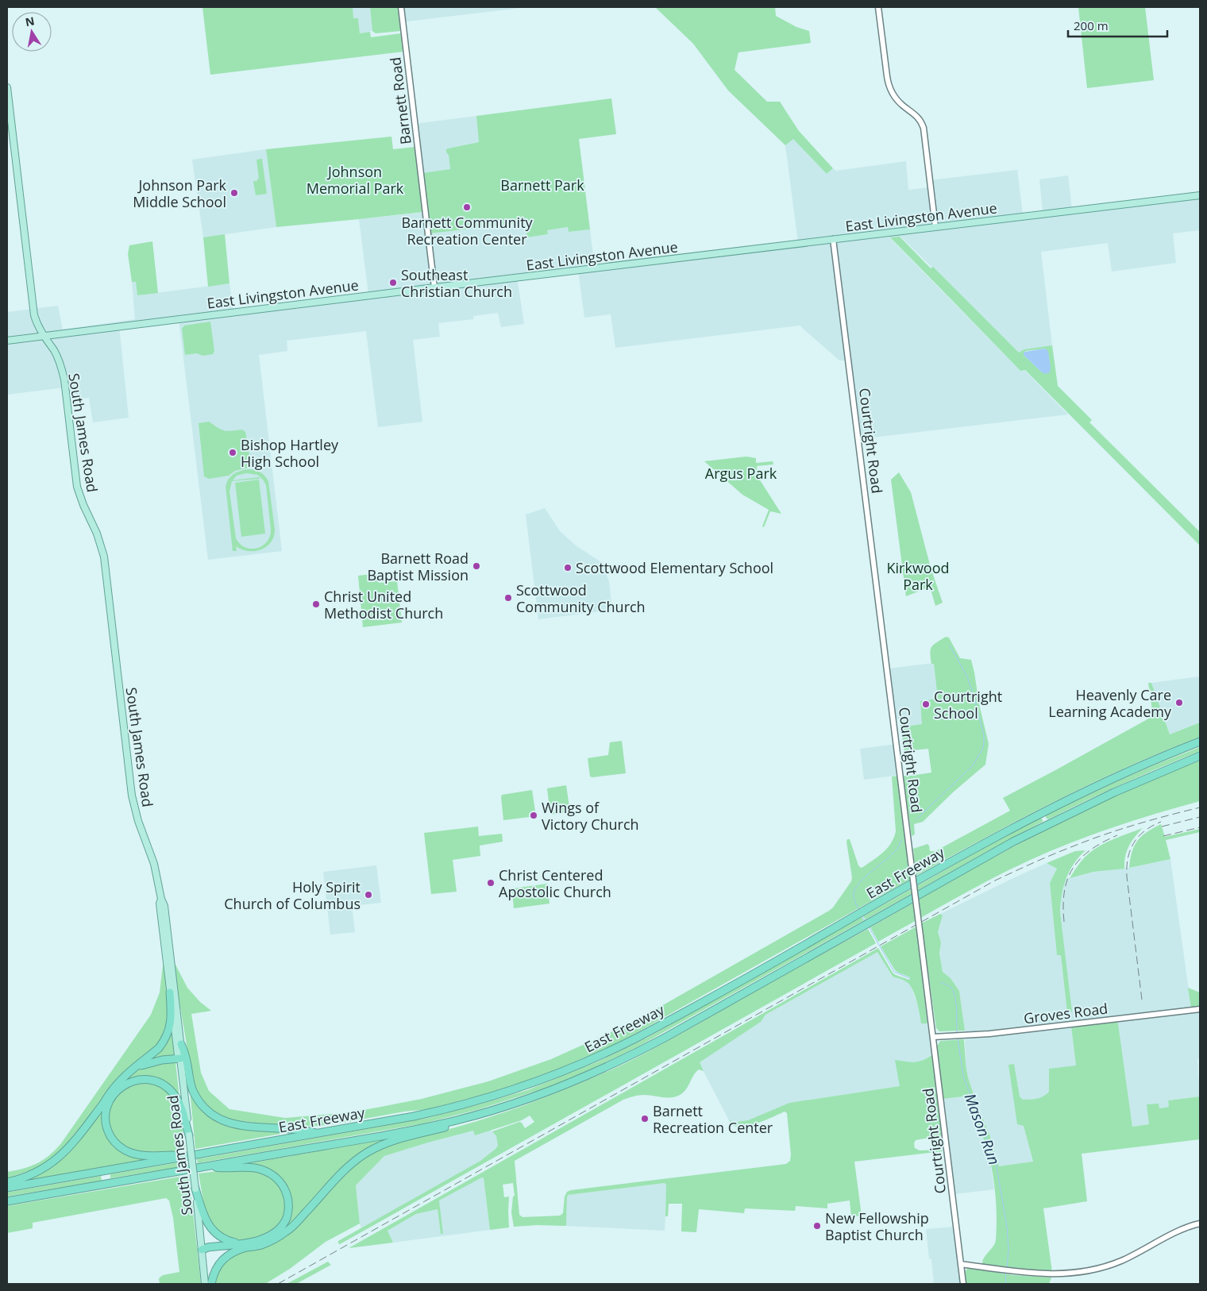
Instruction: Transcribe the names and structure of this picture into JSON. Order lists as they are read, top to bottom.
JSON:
{
  "streets": {
    "highway": ["East Freeway"],
    "main road": ["East Livingston Avenue", "South James Road"],
    "street": ["Barnett Road", "Courtright Road", "Groves Road"]
  },
  "crossings": [
    ["Barnett Road", "East Livingston Avenue"],
    ["East Livingston Avenue", "South James Road"],
    ["East Livingston Avenue", "Courtright Road"],
    ["Courtright Road", "Groves Road"]
  ],
  "water": ["Mason Run"],
  "parks": [
    "Johnson Memorial Park",
    "Barnett Park",
    "Argus Park",
    "Kirkwood Park"
  ],
  "places": [
    "Johnson Park Middle School",
    "Barnett Community Recreation Center",
    "Southeast Christian Church",
    "Bishop Hartley High School",
    "Barnett Road Baptist Mission",
    "Scottwood Elementary School",
    "Scottwood Community Church",
    "Christ United Methodist Church",
    "Heavenly Care Learning Academy",
    "Courtright School",
    "Wings of Victory Church",
    "Christ Centered Apostolic Church",
    "Holy Spirit Church of Columbus",
    "Barnett Recreation Center",
    "New Fellowship Baptist Church"
  ],
  "scale_bar": "200 m",
  "north": "top"
}
